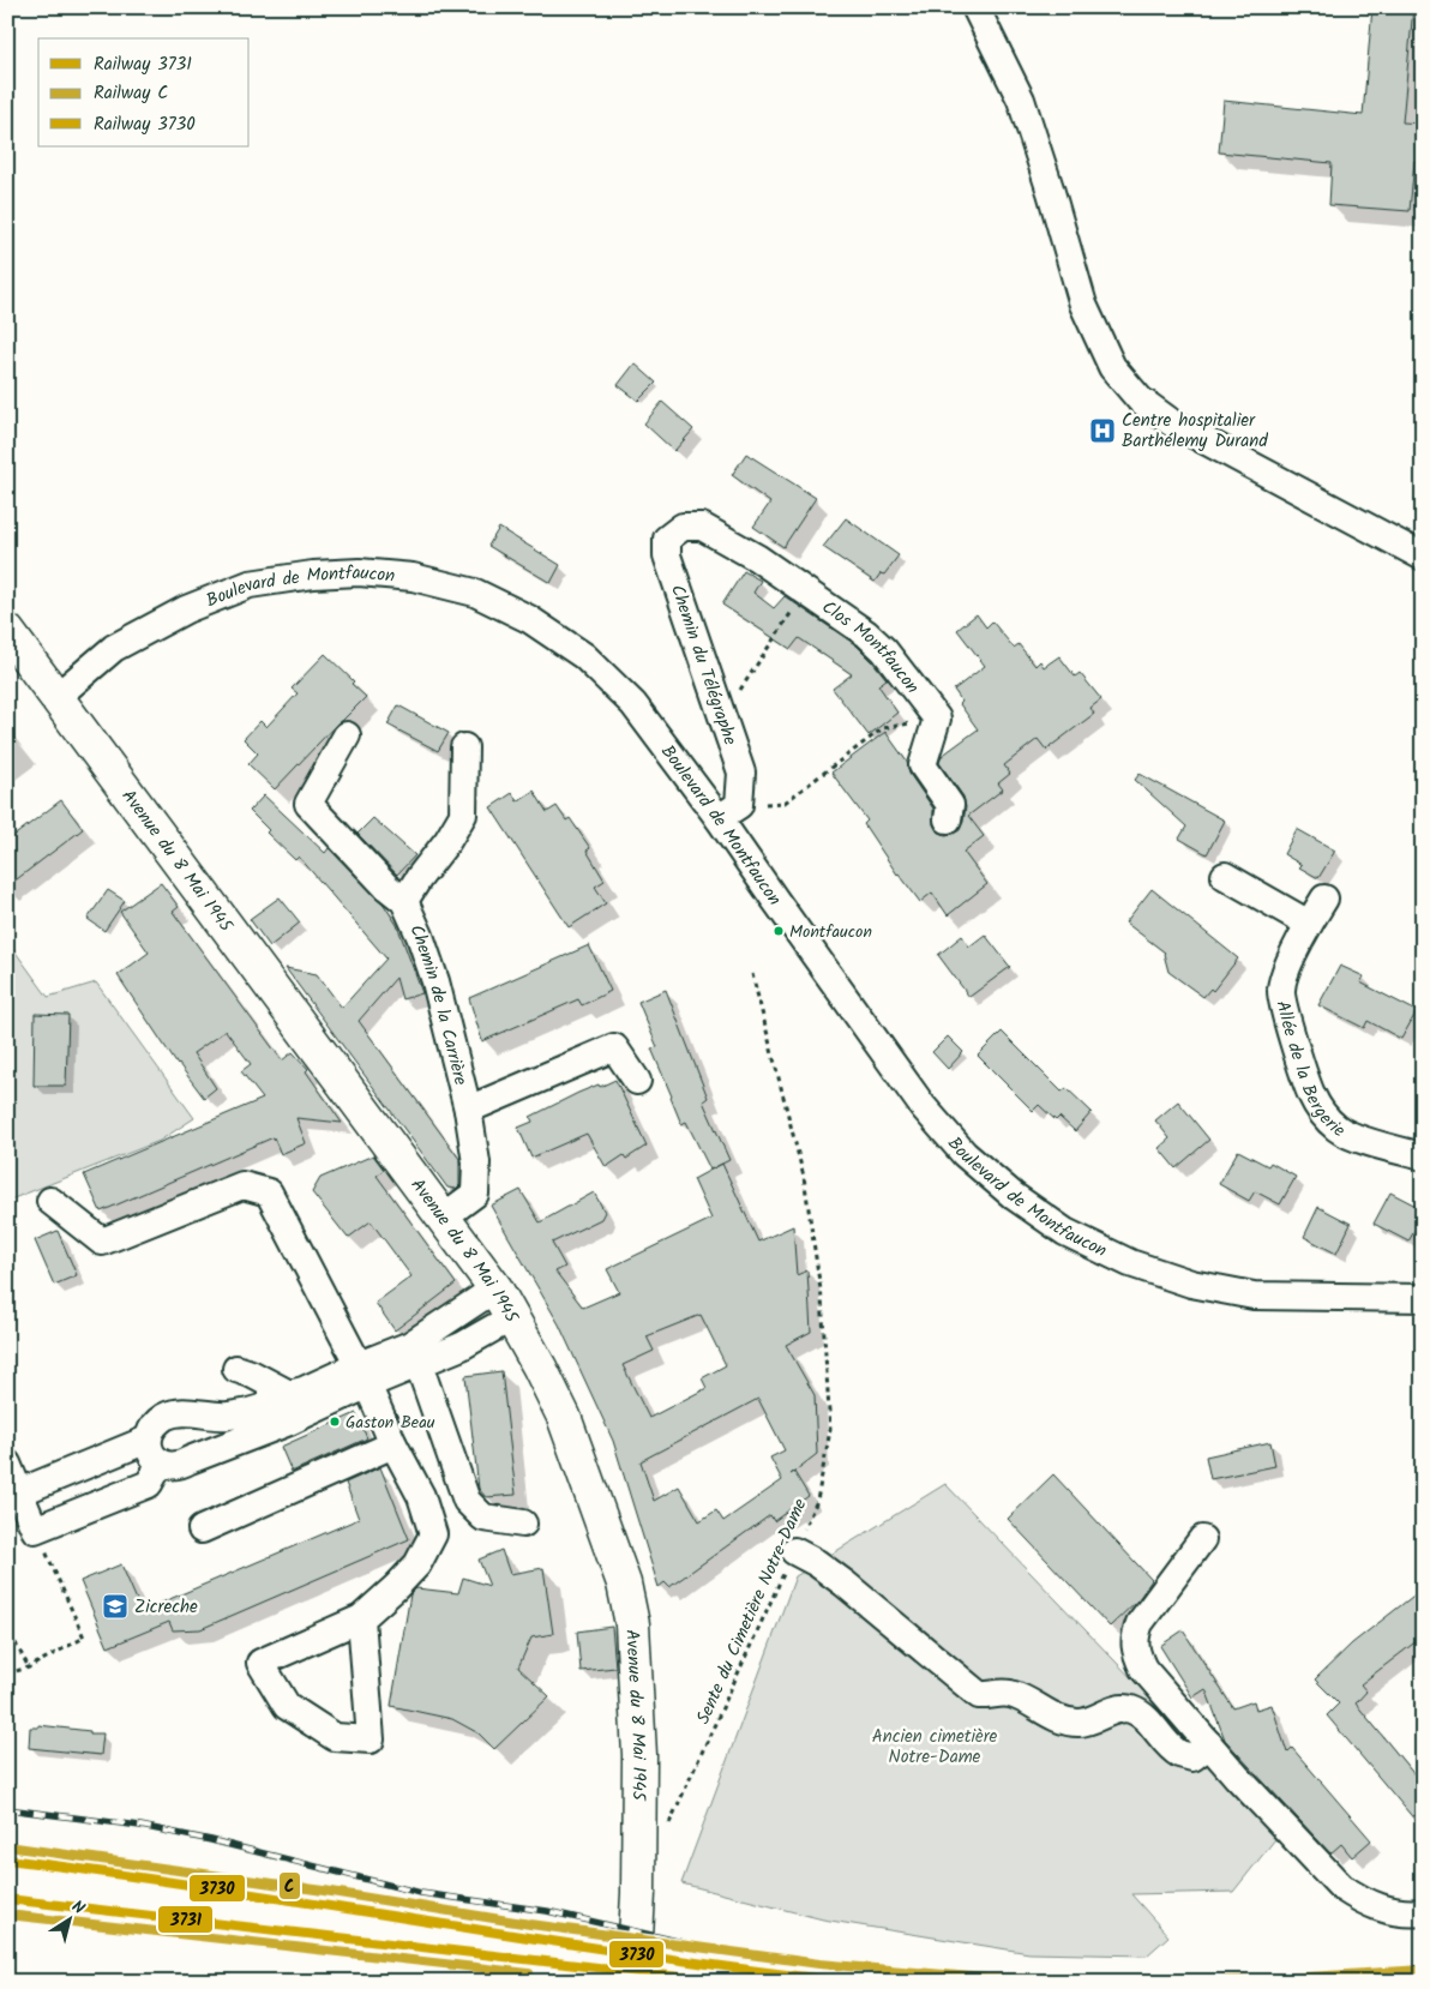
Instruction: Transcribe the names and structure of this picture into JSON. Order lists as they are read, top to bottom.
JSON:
{
  "streets": {
    "main road": ["Avenue du 8 Mai 1945"],
    "street": [
      "Boulevard de Montfaucon",
      "Clos Montfaucon",
      "Chemin du Télégraphe",
      "Chemin de la Carrière",
      "Allée de la Bergerie"
    ],
    "path": ["Sente du Cimetière Notre-Dame"]
  },
  "crossings": [
    ["Boulevard de Montfaucon", "Chemin du Télégraphe"],
    ["Boulevard de Montfaucon", "Avenue du 8 Mai 1945"],
    ["Clos Montfaucon", "Chemin du Télégraphe"],
    ["Avenue du 8 Mai 1945", "Chemin de la Carrière"]
  ],
  "parks": ["Ancien cimetière Notre-Dame"],
  "places": {
    "hospital": ["Centre hospitalier Barthélemy Durand"],
    "other": ["Montfaucon", "Gaston Beau"],
    "school or university": ["Zicreche"]
  },
  "lines": ["rail line C", "rail line 3730", "rail line 3731"],
  "legend": ["Railway 3731", "Railway C", "Railway 3730"],
  "north": "top right"
}
